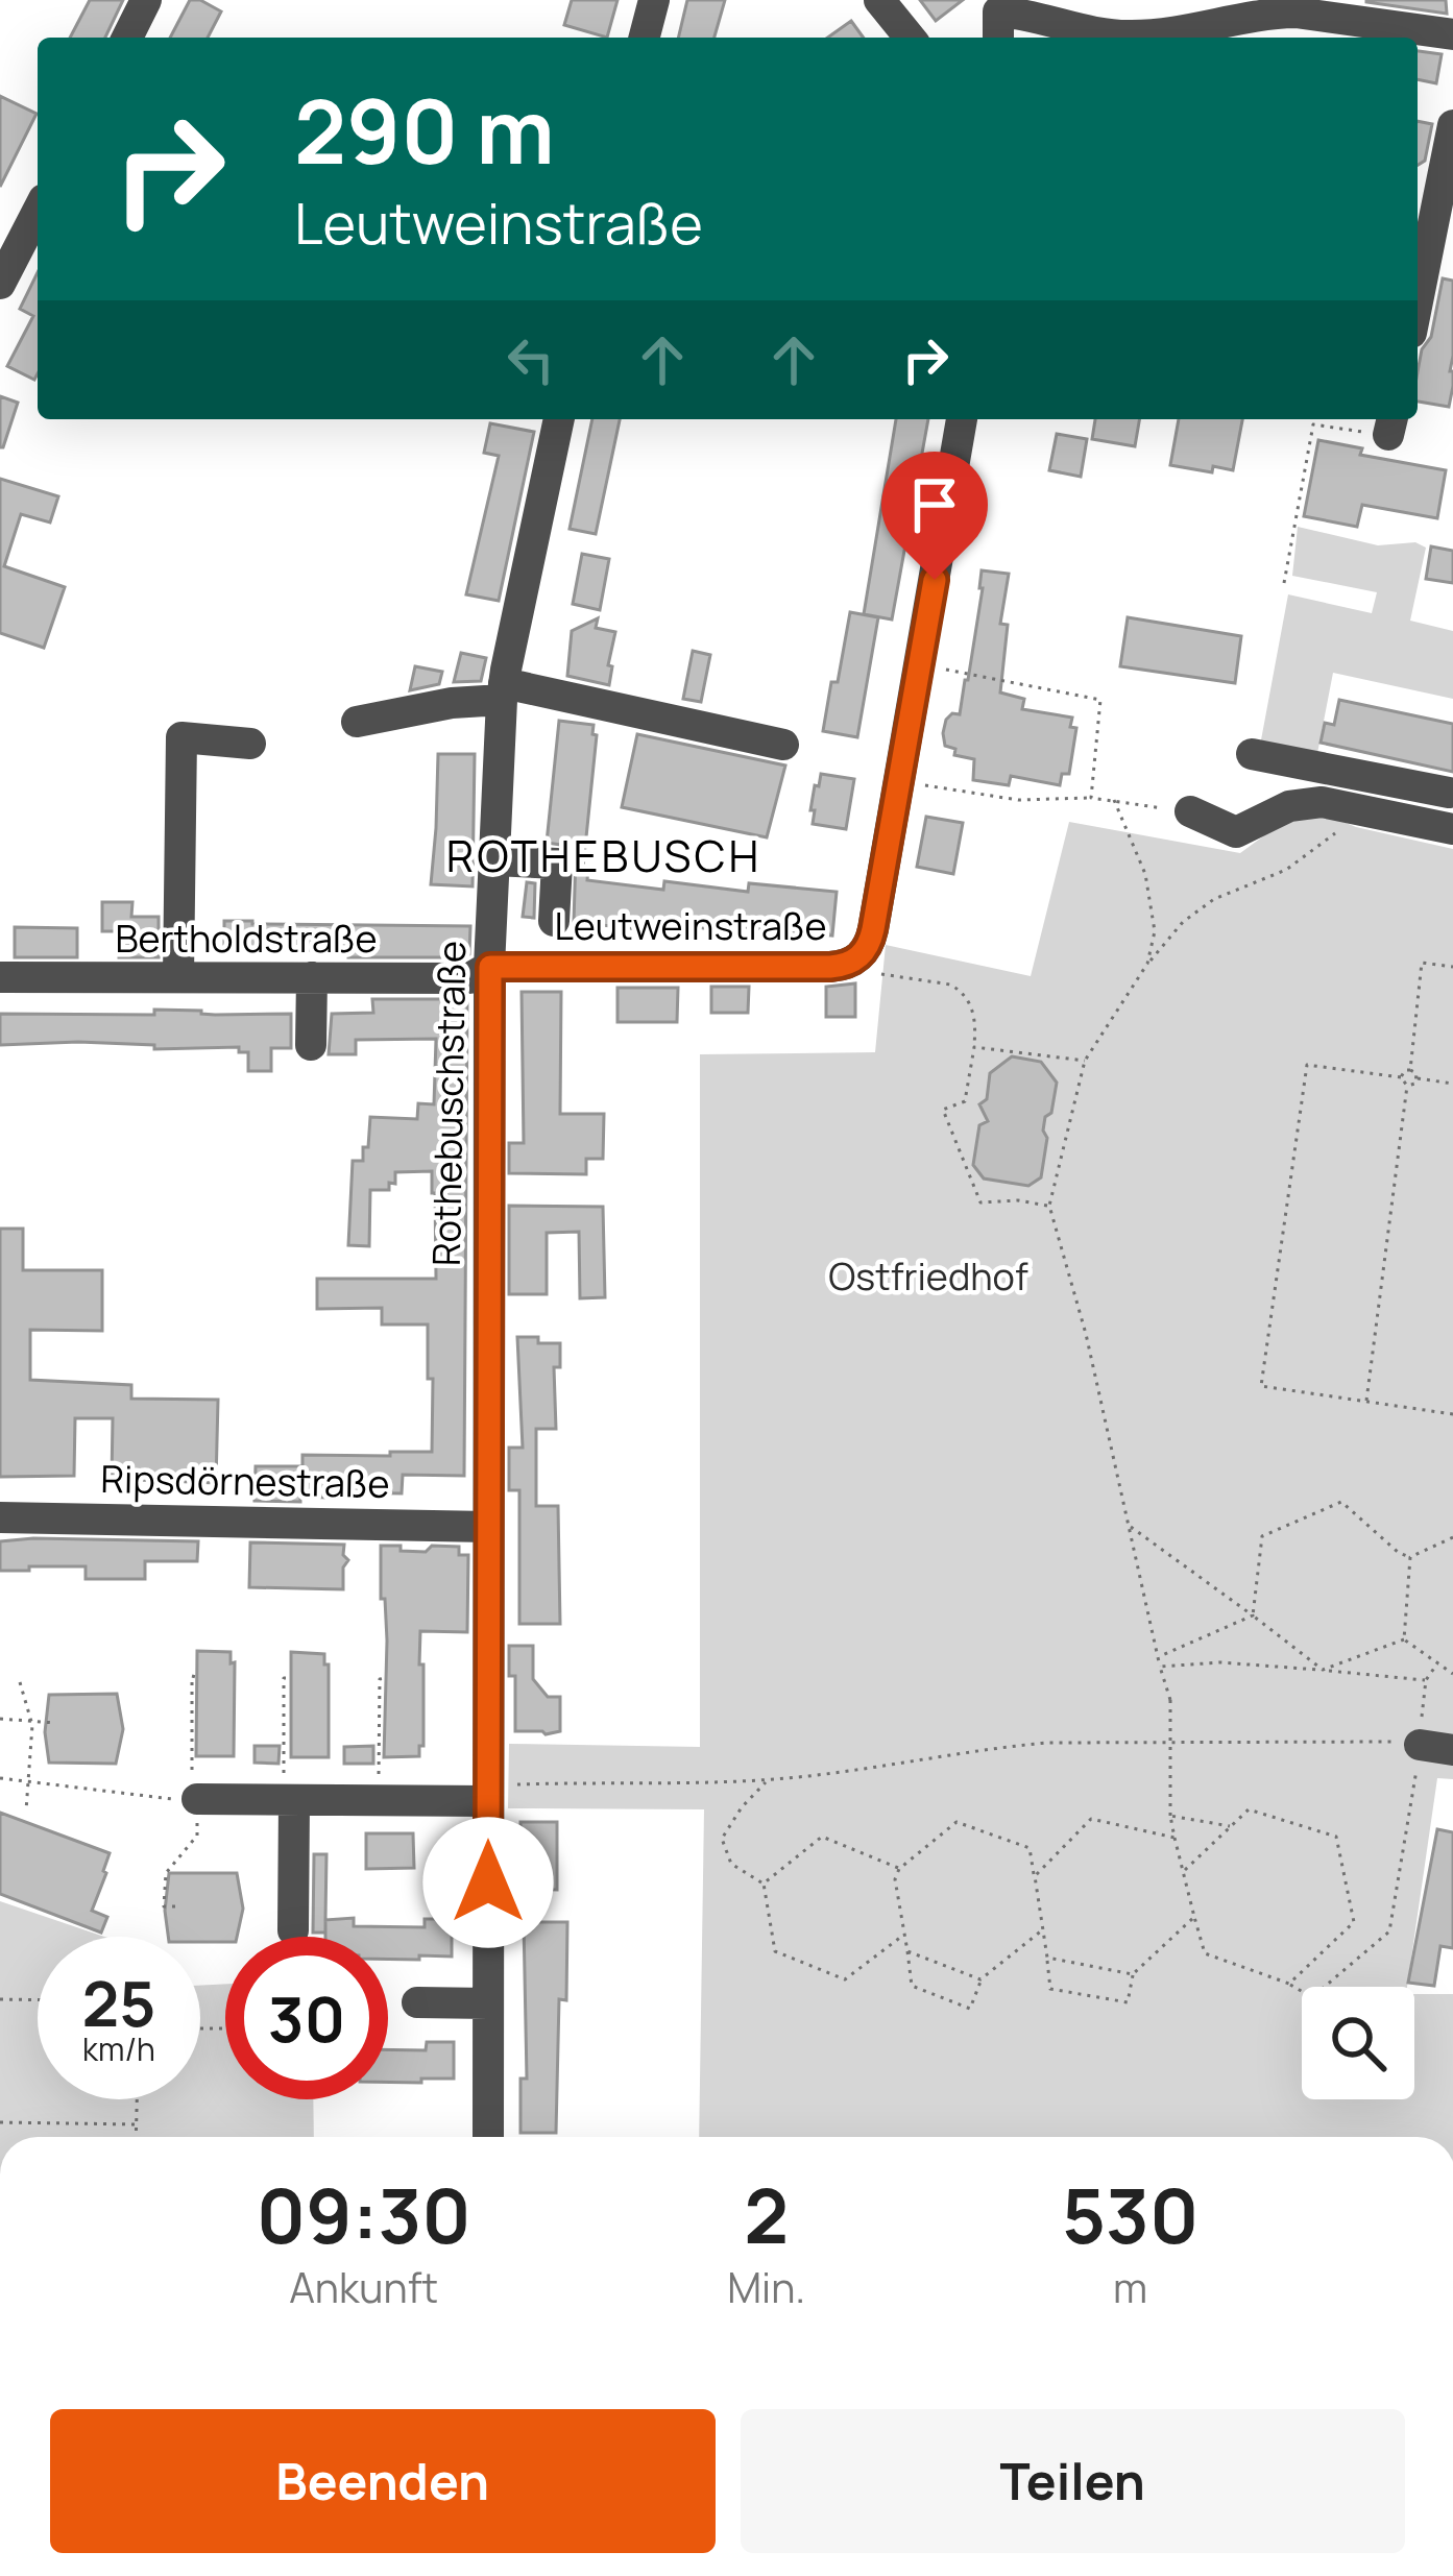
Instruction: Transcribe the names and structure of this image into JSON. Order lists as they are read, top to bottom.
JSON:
{
  "streets": {
    "street": [
      "Leutweinstraße",
      "Bertholdstraße",
      "Rothebuschstraße",
      "Ripsdörnestraße"
    ]
  },
  "crossings": [
    ["Leutweinstraße", "Bertholdstraße"],
    ["Leutweinstraße", "Rothebuschstraße"],
    ["Bertholdstraße", "Rothebuschstraße"],
    ["Rothebuschstraße", "Ripsdörnestraße"]
  ],
  "districts": ["ROTHEBUSCH"],
  "parks": ["Ostfriedhof"],
  "page": {
    "turn": ["290 m", "Leutweinstraße"],
    "speed": "25 km/h",
    "limit": "30",
    "eta": [
      "09:30",
      "Ankunft",
      "2",
      "Min.",
      "530",
      "m"
    ],
    "buttons": ["Beenden", "Teilen"]
  }
}
